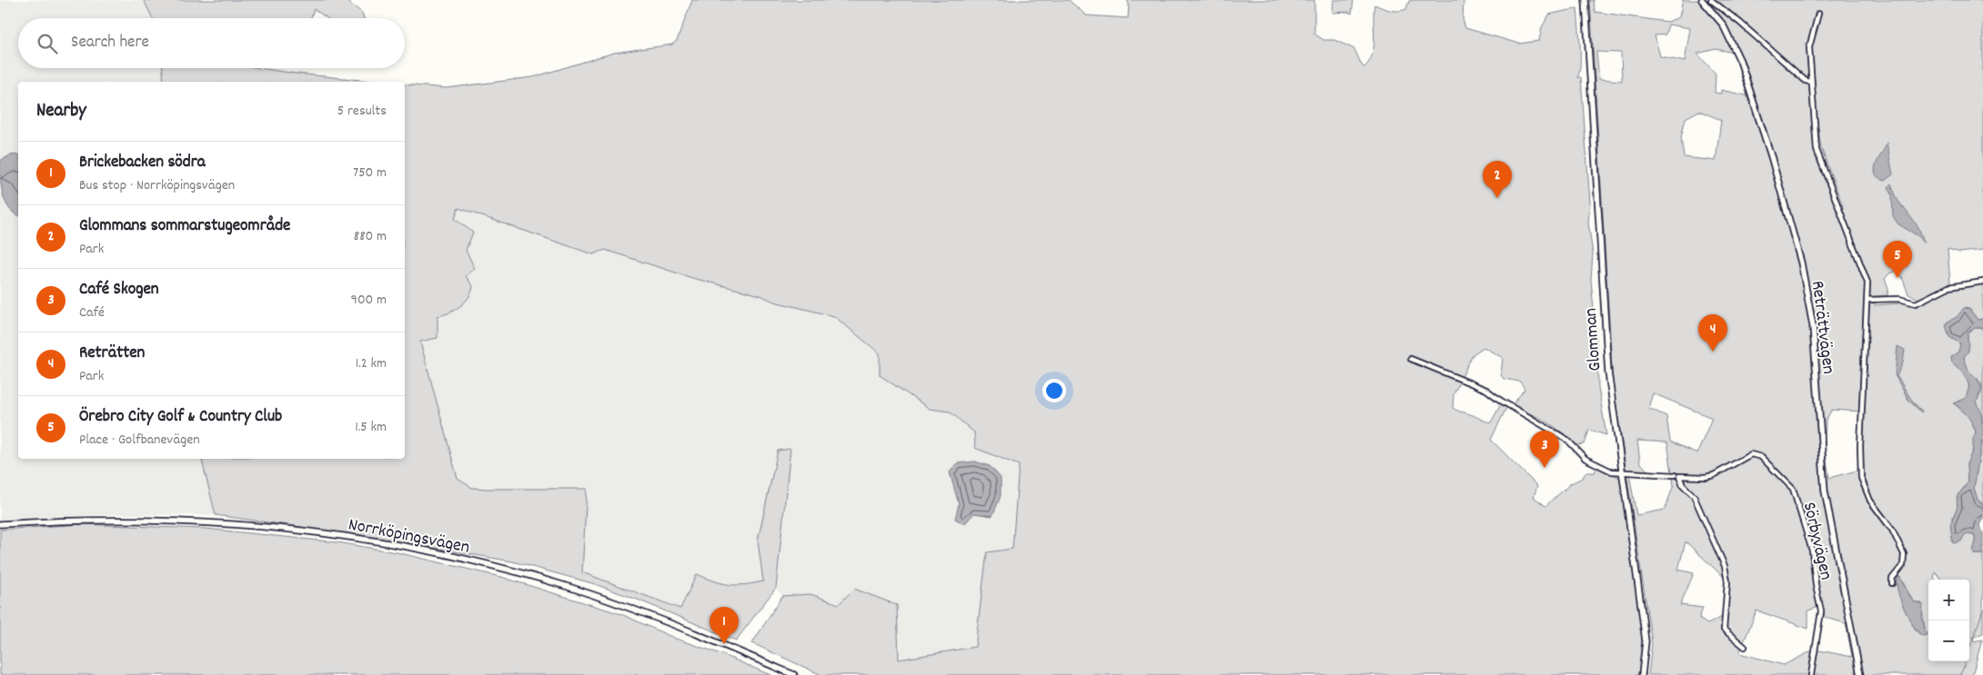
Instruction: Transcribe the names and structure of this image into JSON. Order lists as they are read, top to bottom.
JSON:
{
  "streets": {
    "main road": ["Reträttvägen", "Glomman", "Norrköpingsvägen"],
    "street": ["Sörbyvägen"]
  },
  "crossings": [
    ["Glomman", "Sörbyvägen"]
  ],
  "page": {
    "search": "Search here",
    "heading": ["Nearby", "5 results"],
    "list": [
      {
        "mark": "1",
        "name": "Brickebacken södra",
        "note": "Bus stop · Norrköpingsvägen",
        "value": "750 m"
      },
      {
        "mark": "2",
        "name": "Glommans sommarstugeområde",
        "note": "Park",
        "value": "880 m"
      },
      {
        "mark": "3",
        "name": "Café Skogen",
        "note": "Café",
        "value": "900 m"
      },
      {
        "mark": "4",
        "name": "Reträtten",
        "note": "Park",
        "value": "1.2 km"
      },
      {
        "mark": "5",
        "name": "Örebro City Golf & Country Club",
        "note": "Place · Golfbanevägen",
        "value": "1.5 km"
      }
    ],
    "pins": [
      "2",
      "5",
      "4",
      "3",
      "1"
    ],
    "map_buttons": ["+", "−"]
  }
}
